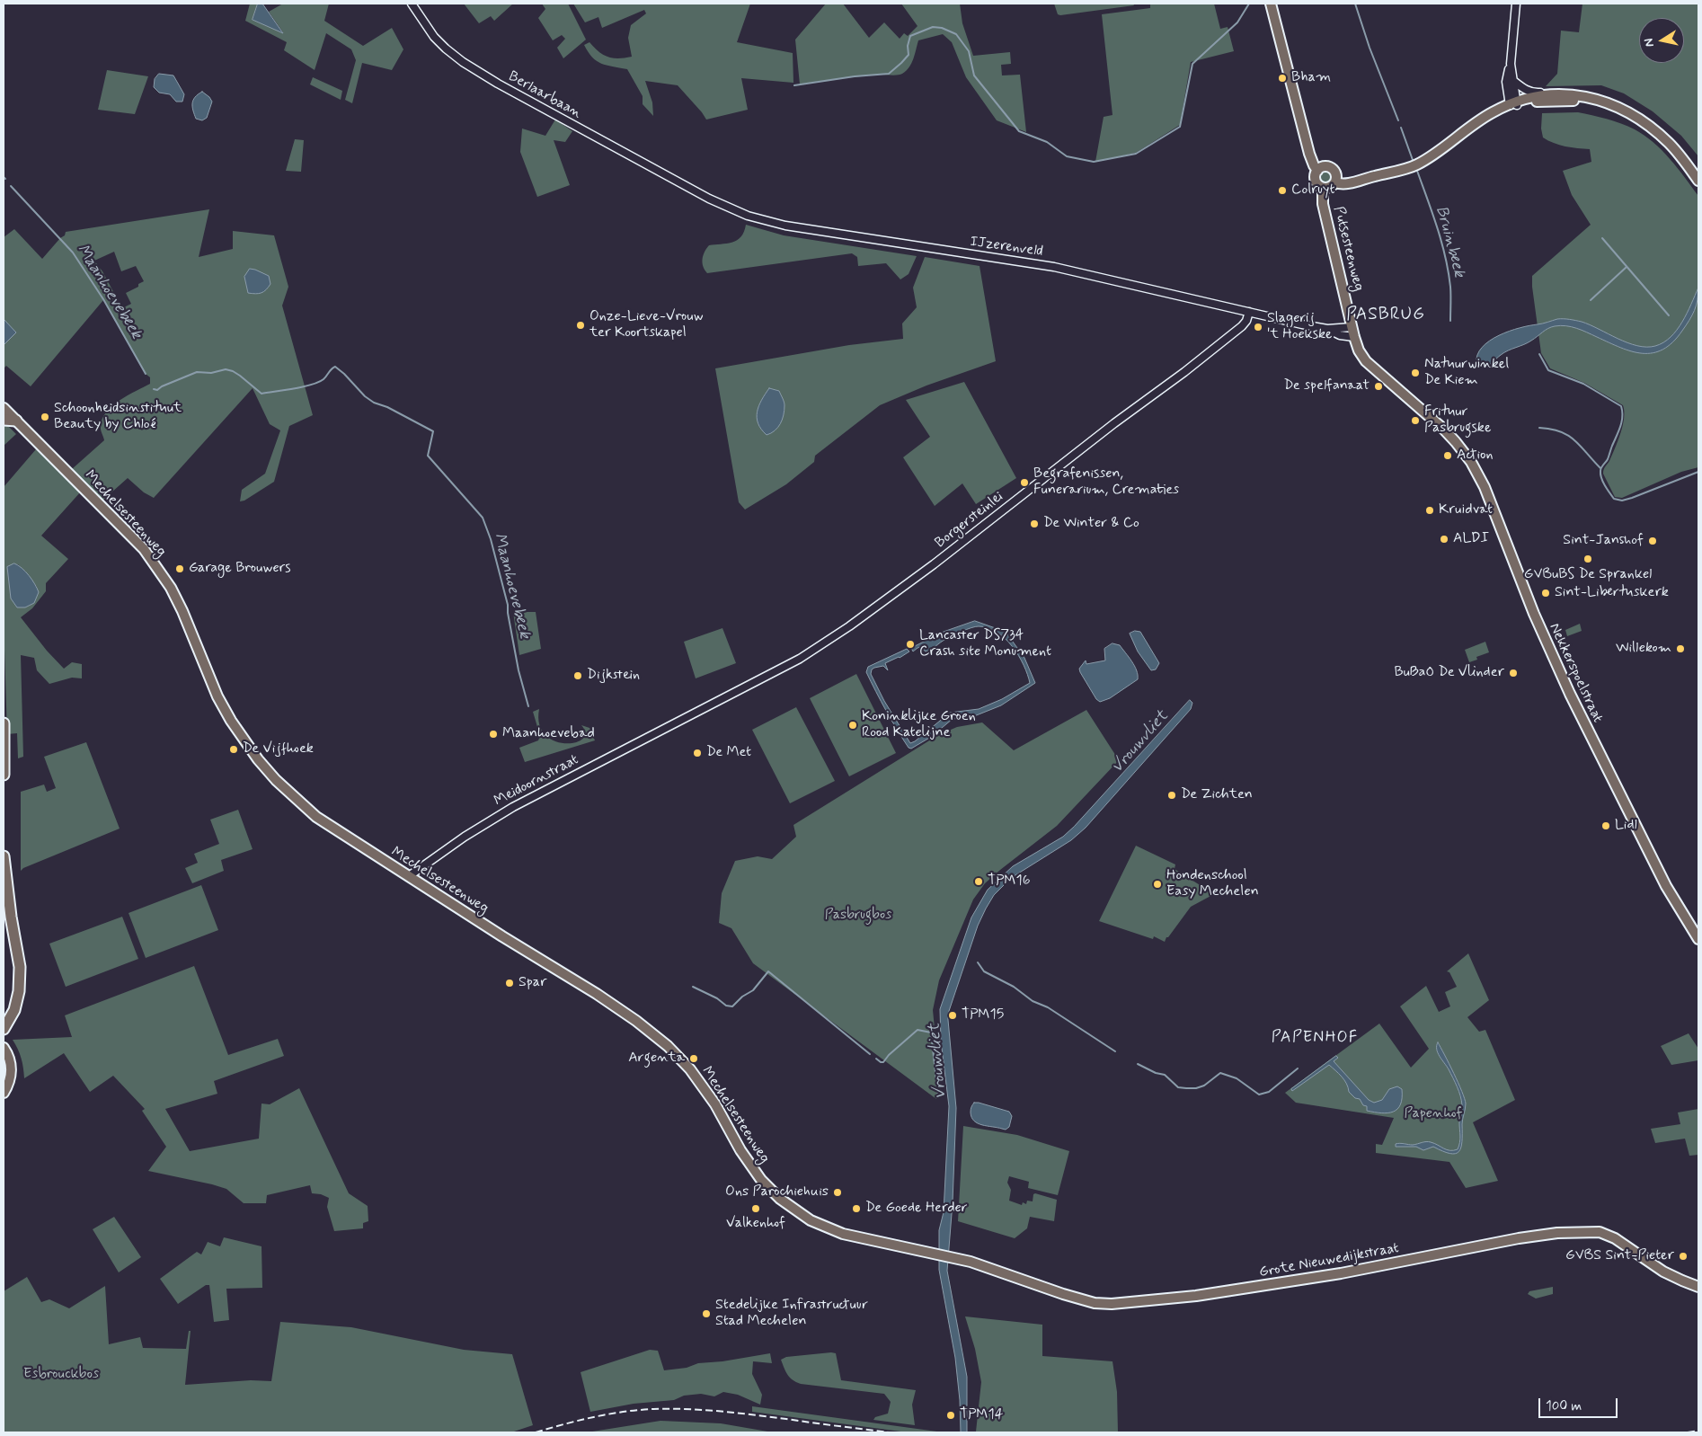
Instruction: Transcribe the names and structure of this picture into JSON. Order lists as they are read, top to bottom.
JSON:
{
  "streets": {
    "main road": [
      "Putsesteenweg",
      "Mechelsesteenweg",
      "Nekkerspoelstraat",
      "Grote Nieuwedijkstraat"
    ],
    "street": [
      "Berlaarbaan",
      "IJzerenveld",
      "Borgersteinlei",
      "Meidoornstraat"
    ]
  },
  "crossings": [
    ["Berlaarbaan", "IJzerenveld"],
    ["IJzerenveld", "Putsesteenweg"],
    ["IJzerenveld", "Borgersteinlei"],
    ["Putsesteenweg", "Nekkerspoelstraat"],
    ["Mechelsesteenweg", "Meidoornstraat"],
    ["Mechelsesteenweg", "Grote Nieuwedijkstraat"],
    ["Borgersteinlei", "Meidoornstraat"]
  ],
  "districts": ["PASBRUG", "PAPENHOF"],
  "water": ["Bruinbeek", "Maanhoevebeek", "Vrouwvliet"],
  "parks": ["Pasbrugbos", "Papenhof", "Esbrouckbos"],
  "places": [
    "Bham",
    "Colruyt",
    "Onze-Lieve-Vrouw ter Koortskapel",
    "Slagerij 't Hoekske",
    "Natuurwinkel De Kiem",
    "De spelfanaat",
    "Schoonheidsinstituut Beauty by Chloé",
    "Frituur Pasbrugske",
    "Action",
    "Begrafenissen, Funerarium, Crematies",
    "Kruidvat",
    "De Winter & Co",
    "ALDI",
    "Sint-Janshof",
    "GVBuBS De Sprankel",
    "Garage Brouwers",
    "Sint-Libertuskerk",
    "Lancaster DS734 Crash site Monument",
    "Willekom",
    "BuBaO De Vlinder",
    "Dijkstein",
    "Koninklijke Groen Rood Katelijne",
    "Maanhoevebad",
    "De Vijfhoek",
    "De Met",
    "De Zichten",
    "Lidl",
    "TPM16",
    "Hondenschool Easy Mechelen",
    "Spar",
    "TPM15",
    "Argenta",
    "Ons Parochiehuis",
    "Valkenhof",
    "De Goede Herder",
    "GVBS Sint-Pieter",
    "Stedelijke Infrastructuur Stad Mechelen",
    "TPM14"
  ],
  "scale_bar": "100 m",
  "north": "left"
}
